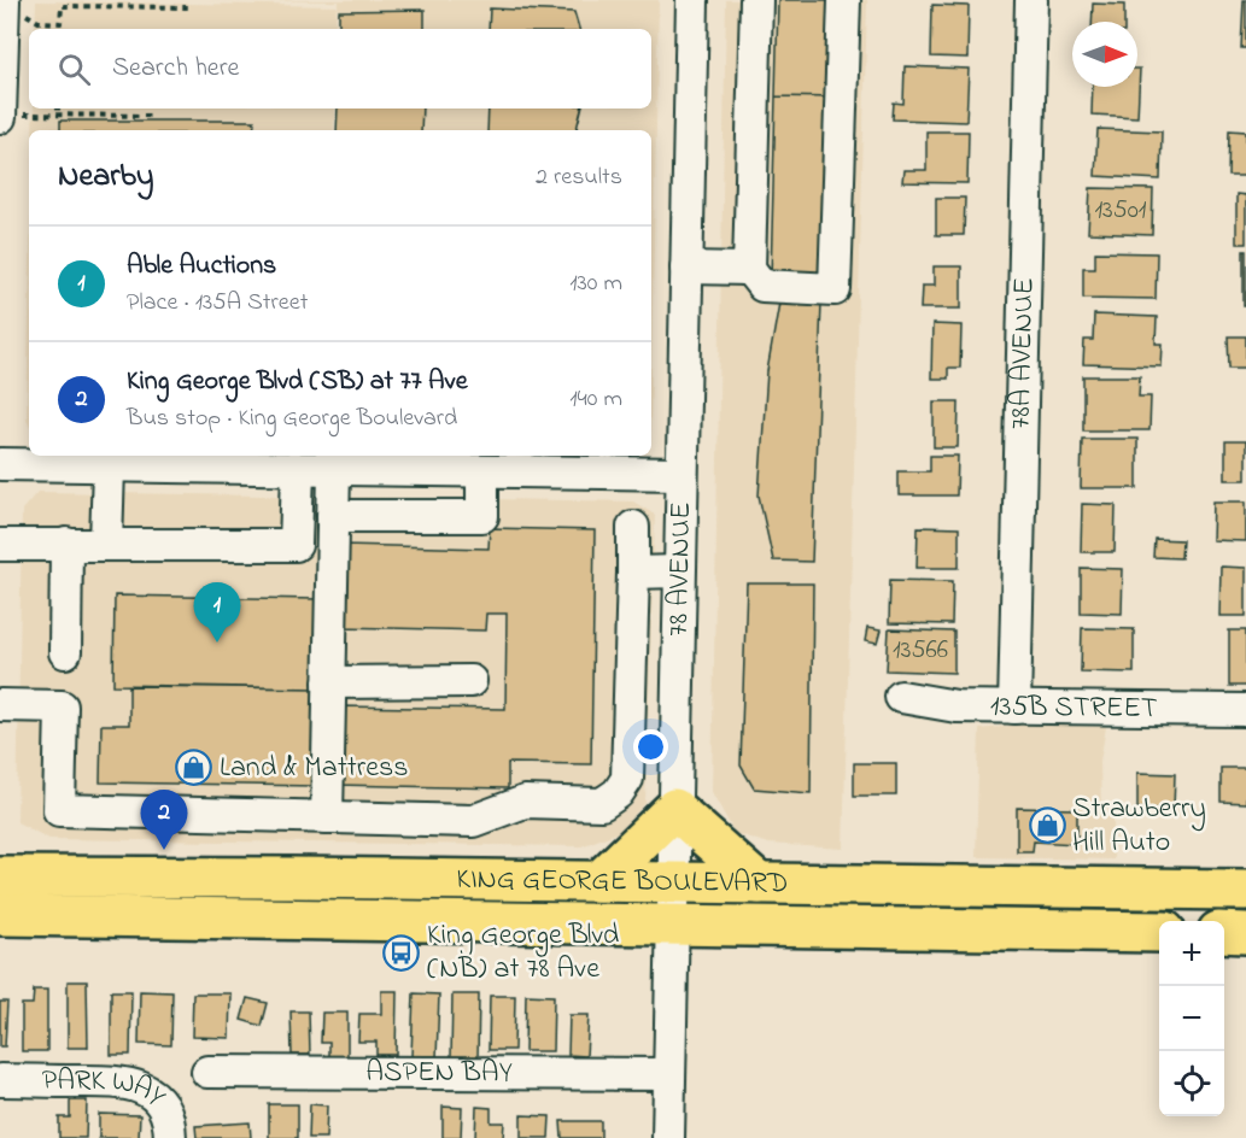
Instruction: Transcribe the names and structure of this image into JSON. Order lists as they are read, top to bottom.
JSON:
{
  "streets": {
    "main road": ["KING GEORGE BOULEVARD"],
    "street": [
      "78A AVENUE",
      "78 AVENUE",
      "135B STREET",
      "ASPEN BAY",
      "PARK WAY"
    ]
  },
  "crossings": [
    ["78A AVENUE", "135B STREET"],
    ["78 AVENUE", "KING GEORGE BOULEVARD"],
    ["78 AVENUE", "ASPEN BAY"]
  ],
  "places": {
    "shop": ["Land & Mattress", "Strawberry Hill Auto"],
    "bus stop": ["King George Blvd (NB) at 78 Ave"]
  },
  "house_numbers": ["13501", "13566"],
  "north": "right",
  "page": {
    "search": "Search here",
    "heading": ["Nearby", "2 results"],
    "list": [
      {
        "mark": "1",
        "name": "Able Auctions",
        "note": "Place · 135A Street",
        "value": "130 m"
      },
      {
        "mark": "2",
        "name": "King George Blvd (SB) at 77 Ave",
        "note": "Bus stop · King George Boulevard",
        "value": "140 m"
      }
    ],
    "pins": ["1", "2"],
    "map_buttons": ["+", "−"]
  }
}
